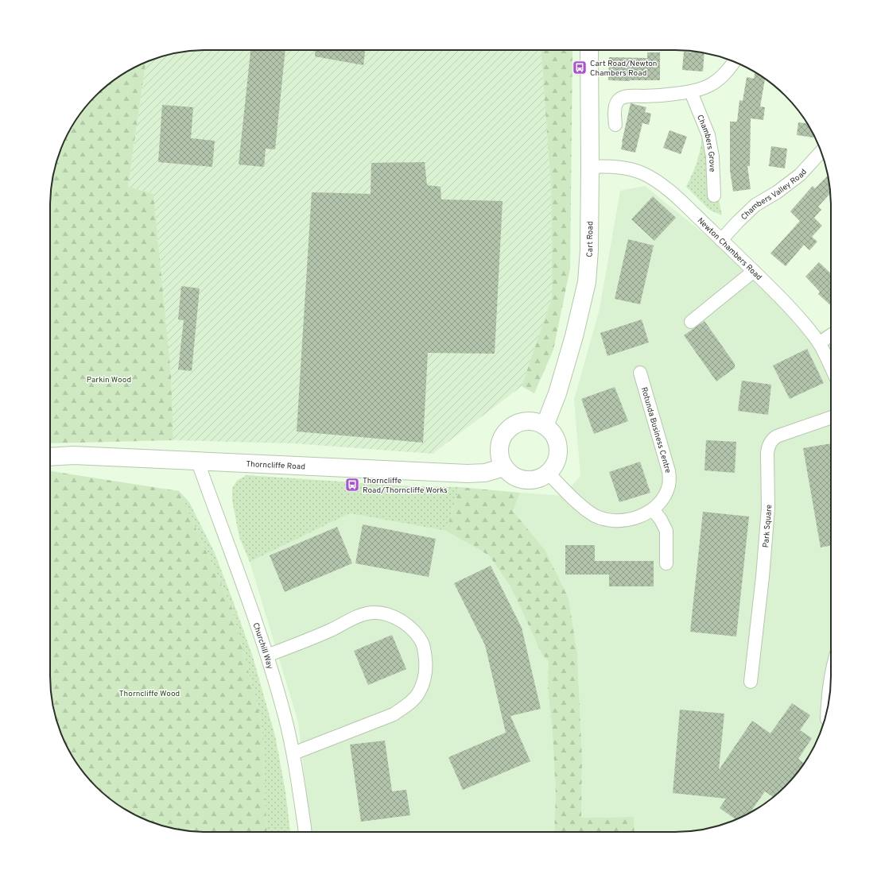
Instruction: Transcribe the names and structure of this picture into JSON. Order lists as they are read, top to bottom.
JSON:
{
  "streets": {
    "street": [
      "Chambers Grove",
      "Chambers Valley Road",
      "Cart Road",
      "Newton Chambers Road",
      "Rotunda Business Centre",
      "Thorncliffe Road",
      "Park Square",
      "Churchill Way"
    ]
  },
  "crossings": [
    ["Chambers Valley Road", "Newton Chambers Road"],
    ["Cart Road", "Newton Chambers Road"],
    ["Cart Road", "Rotunda Business Centre"],
    ["Cart Road", "Thorncliffe Road"],
    ["Rotunda Business Centre", "Thorncliffe Road"],
    ["Thorncliffe Road", "Churchill Way"]
  ],
  "parks": ["Parkin Wood", "Thorncliffe Wood"],
  "places": {
    "bus stop": ["Cart Road/Newton Chambers Road", "Thorncliffe Road/Thorncliffe Works"]
  }
}
